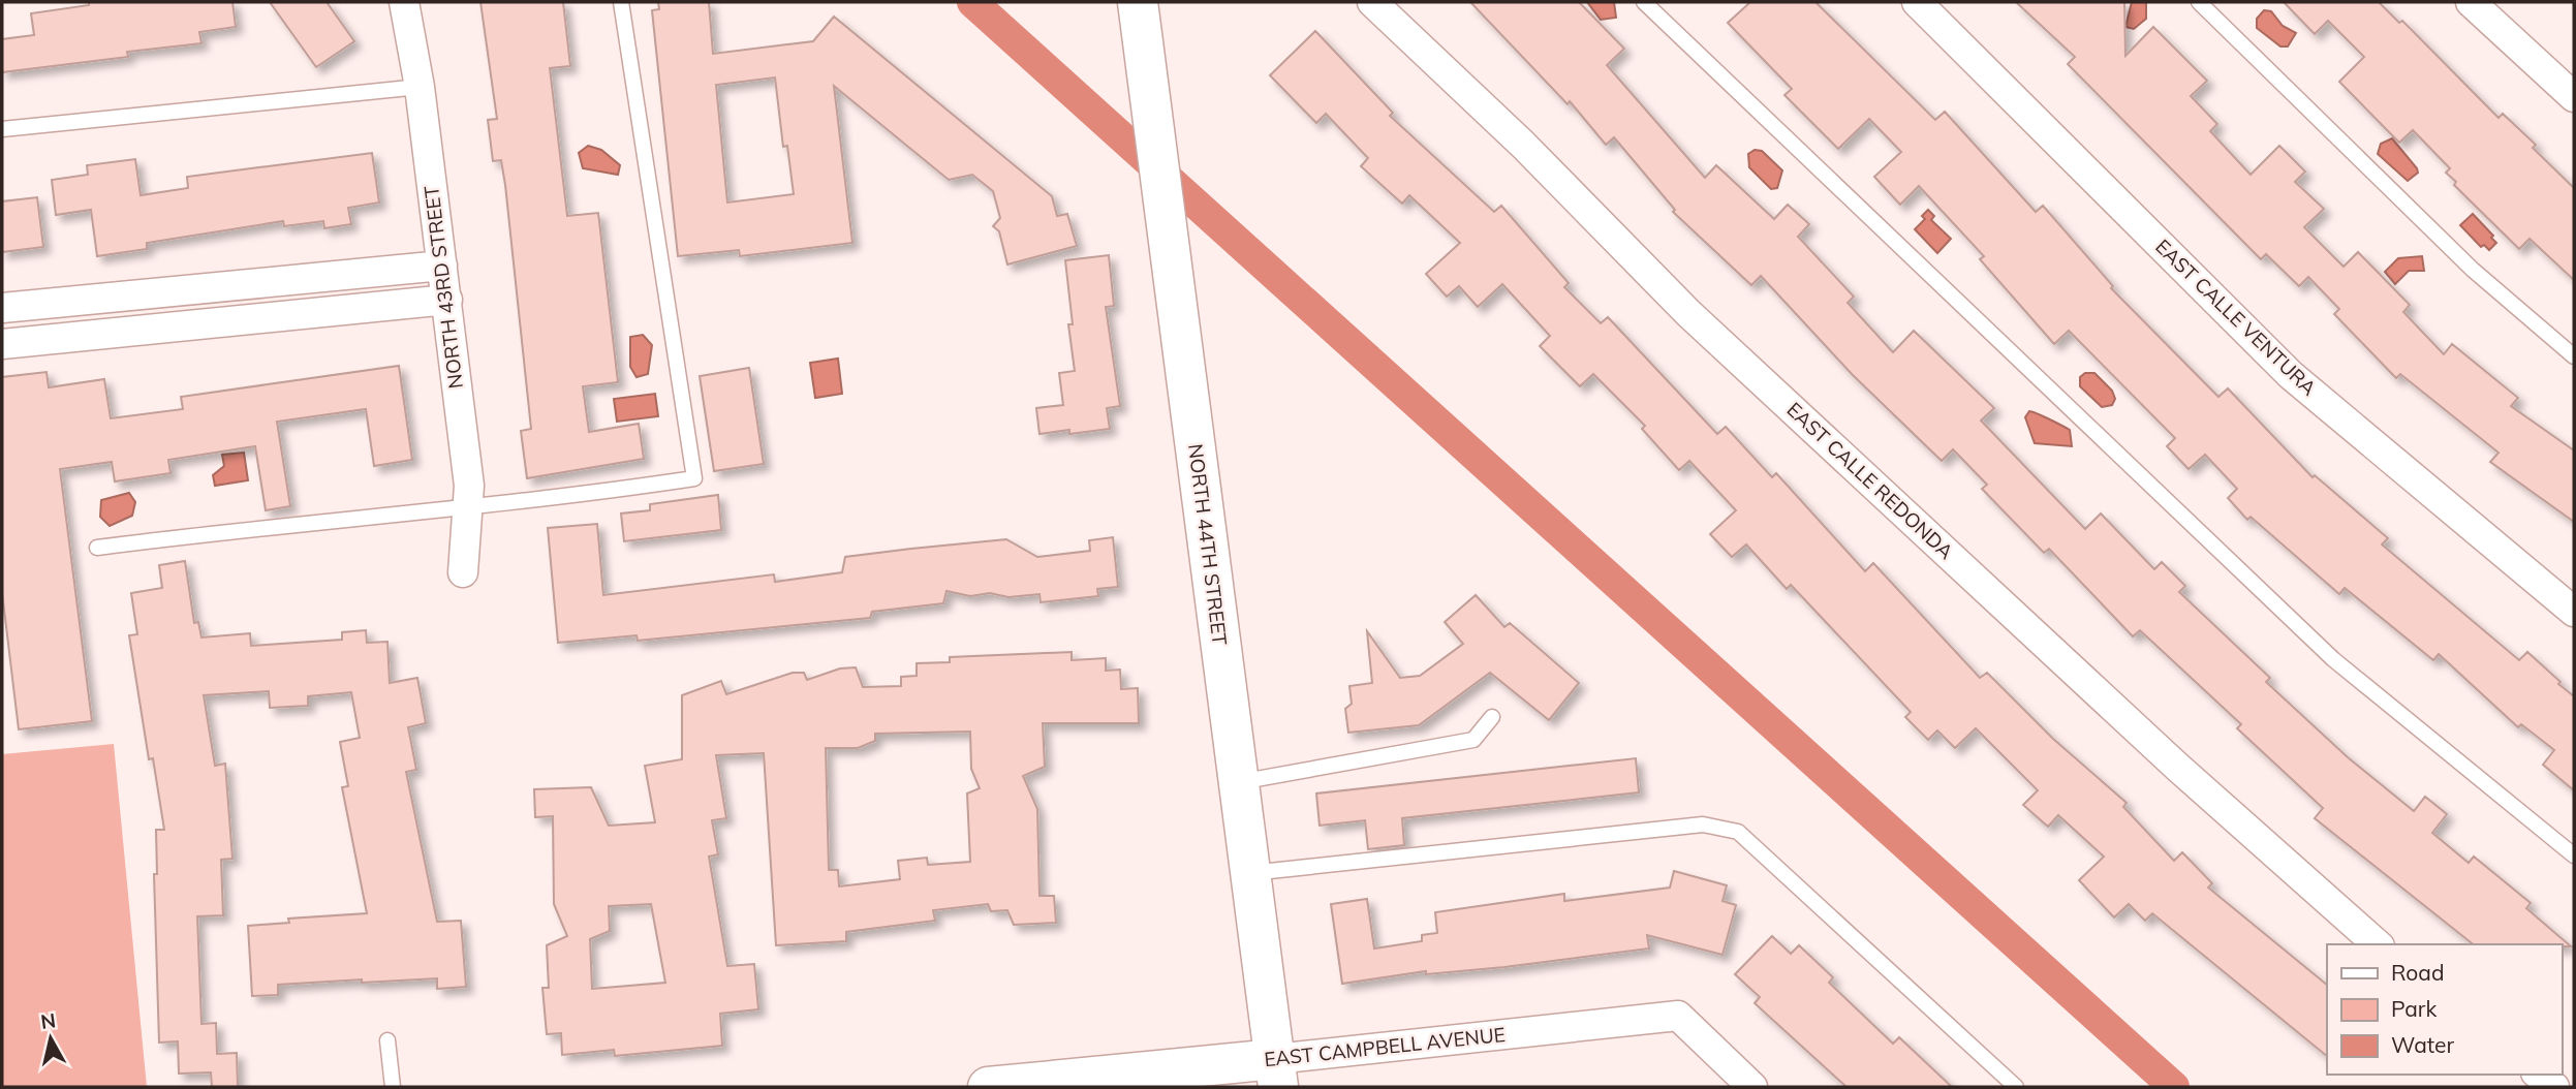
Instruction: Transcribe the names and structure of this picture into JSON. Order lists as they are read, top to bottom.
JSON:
{
  "streets": {
    "main road": ["NORTH 44TH STREET", "EAST CAMPBELL AVENUE"],
    "street": ["NORTH 43RD STREET", "EAST CALLE VENTURA", "EAST CALLE REDONDA"]
  },
  "crossings": [
    ["NORTH 44TH STREET", "EAST CAMPBELL AVENUE"]
  ],
  "legend": ["Road", "Park", "Water"],
  "north": "top"
}
